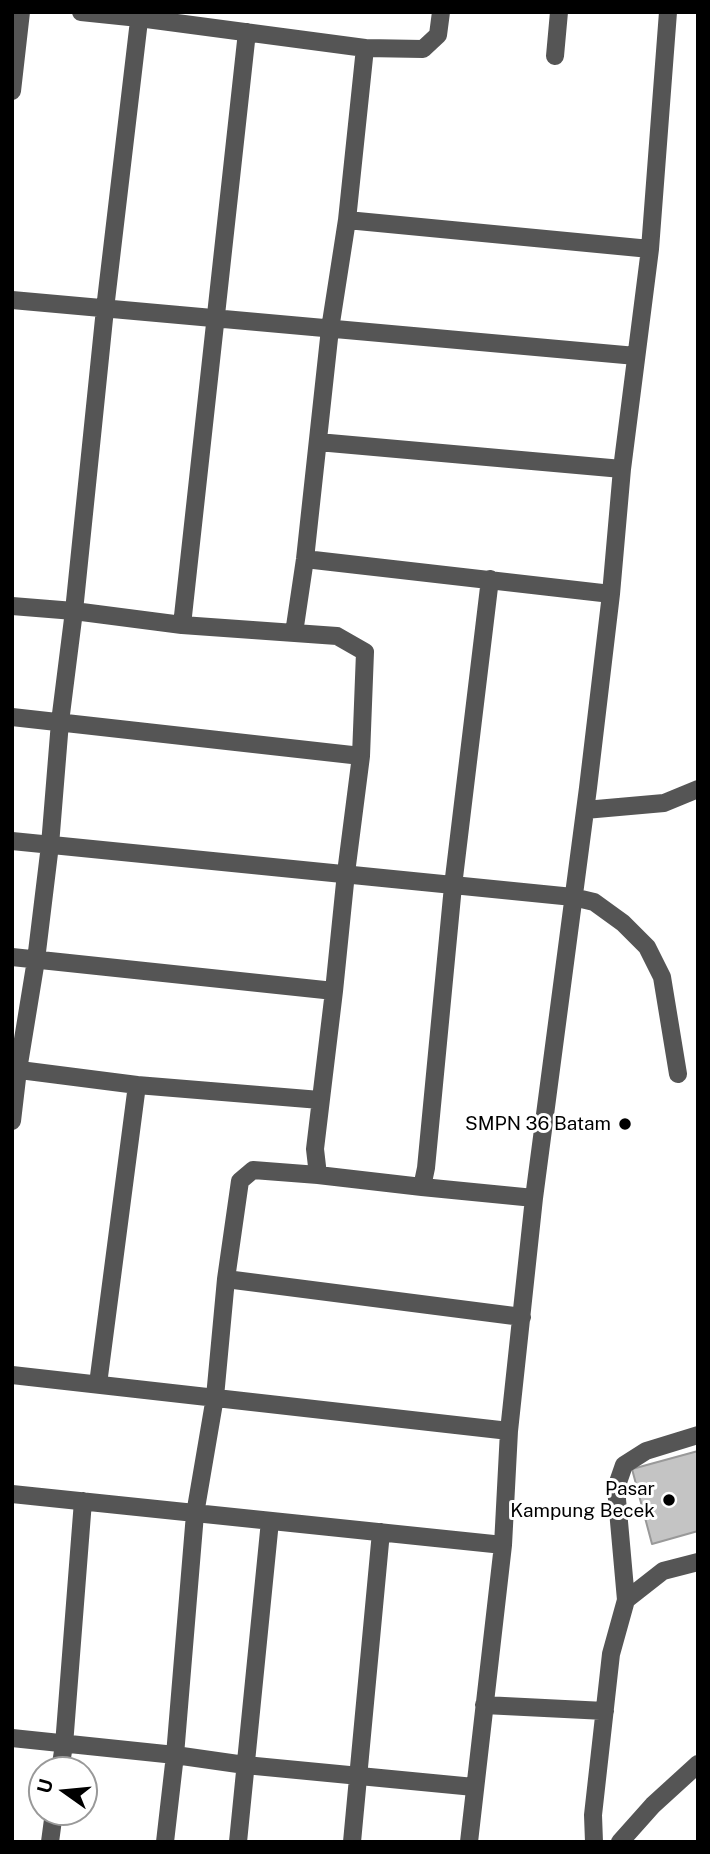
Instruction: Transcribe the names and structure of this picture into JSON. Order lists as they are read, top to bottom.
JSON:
{
  "places": ["SMPN 36 Batam", "Pasar Kampung Becek"],
  "north": "left"
}
